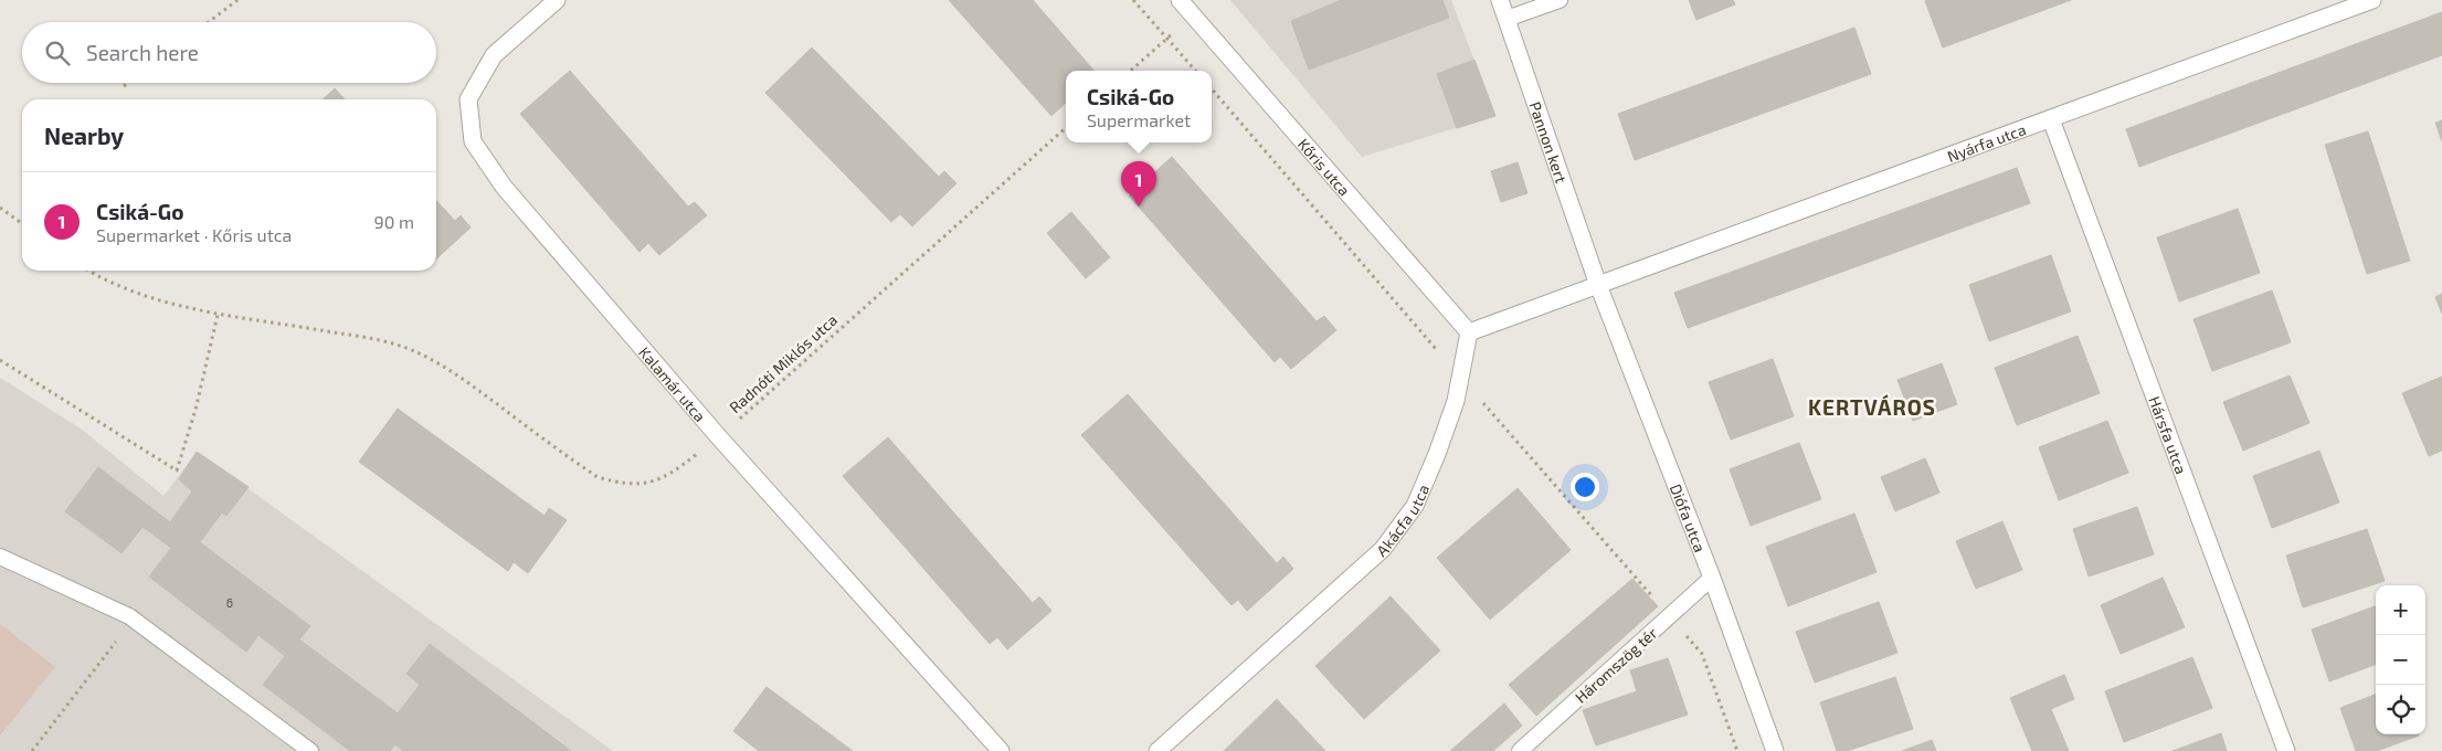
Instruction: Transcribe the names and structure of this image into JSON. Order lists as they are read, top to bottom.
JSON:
{
  "streets": {
    "street": [
      "Pannon kert",
      "Nyárfa utca",
      "Kőris utca",
      "Kalamár utca",
      "Hársfa utca",
      "Akácfa utca",
      "Diófa utca"
    ],
    "lane": ["Háromszög tér"],
    "path": ["Radnóti Miklós utca"]
  },
  "crossings": [
    ["Pannon kert", "Nyárfa utca"],
    ["Pannon kert", "Diófa utca"],
    ["Nyárfa utca", "Hársfa utca"],
    ["Nyárfa utca", "Diófa utca"],
    ["Kőris utca", "Akácfa utca"],
    ["Radnóti Miklós utca", "Kalamár utca"],
    ["Diófa utca", "Háromszög tér"]
  ],
  "districts": ["KERTVÁROS"],
  "house_numbers": ["6"],
  "page": {
    "search": "Search here",
    "popup": ["Csiká-Go", "Supermarket"],
    "heading": "Nearby",
    "pins": "1",
    "list": [
      {
        "mark": "1",
        "name": "Csiká-Go",
        "note": "Supermarket · Kőris utca",
        "value": "90 m"
      }
    ],
    "map_buttons": ["+", "−"]
  }
}
